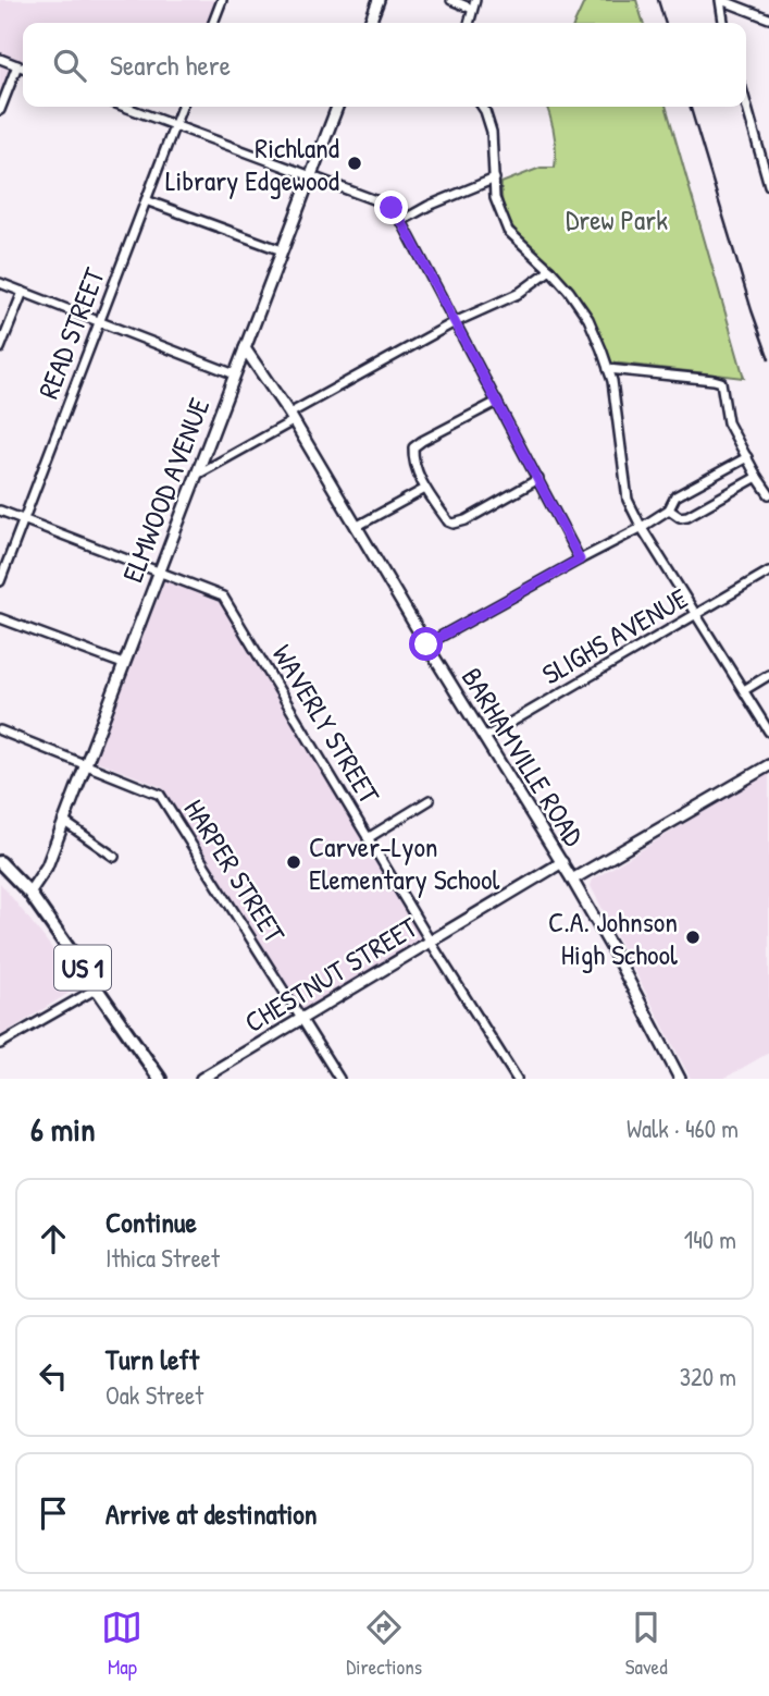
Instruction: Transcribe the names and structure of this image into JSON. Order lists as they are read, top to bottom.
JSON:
{
  "streets": {
    "main road": ["US 1"],
    "street": [
      "READ STREET",
      "ELMWOOD AVENUE",
      "SLIGHS AVENUE",
      "WAVERLY STREET",
      "BARHAMVILLE ROAD",
      "HARPER STREET",
      "CHESTNUT STREET"
    ]
  },
  "crossings": [
    ["READ STREET", "WAVERLY STREET"],
    ["ELMWOOD AVENUE", "WAVERLY STREET"],
    ["ELMWOOD AVENUE", "BARHAMVILLE ROAD"],
    ["ELMWOOD AVENUE", "HARPER STREET"],
    ["ELMWOOD AVENUE", "US 1"],
    ["SLIGHS AVENUE", "BARHAMVILLE ROAD"],
    ["WAVERLY STREET", "CHESTNUT STREET"],
    ["BARHAMVILLE ROAD", "CHESTNUT STREET"],
    ["HARPER STREET", "CHESTNUT STREET"]
  ],
  "parks": ["Drew Park"],
  "places": ["Richland Library Edgewood", "Carver-Lyon Elementary School", "C.A. Johnson High School"],
  "page": {
    "search": "Search here",
    "heading": ["6 min", "Walk · 460 m"],
    "list": [
      ["Continue", "Ithica Street", "140 m"],
      ["Turn left", "Oak Street", "320 m"],
      "Arrive at destination"
    ],
    "nav": ["Map", "Directions", "Saved"]
  }
}
